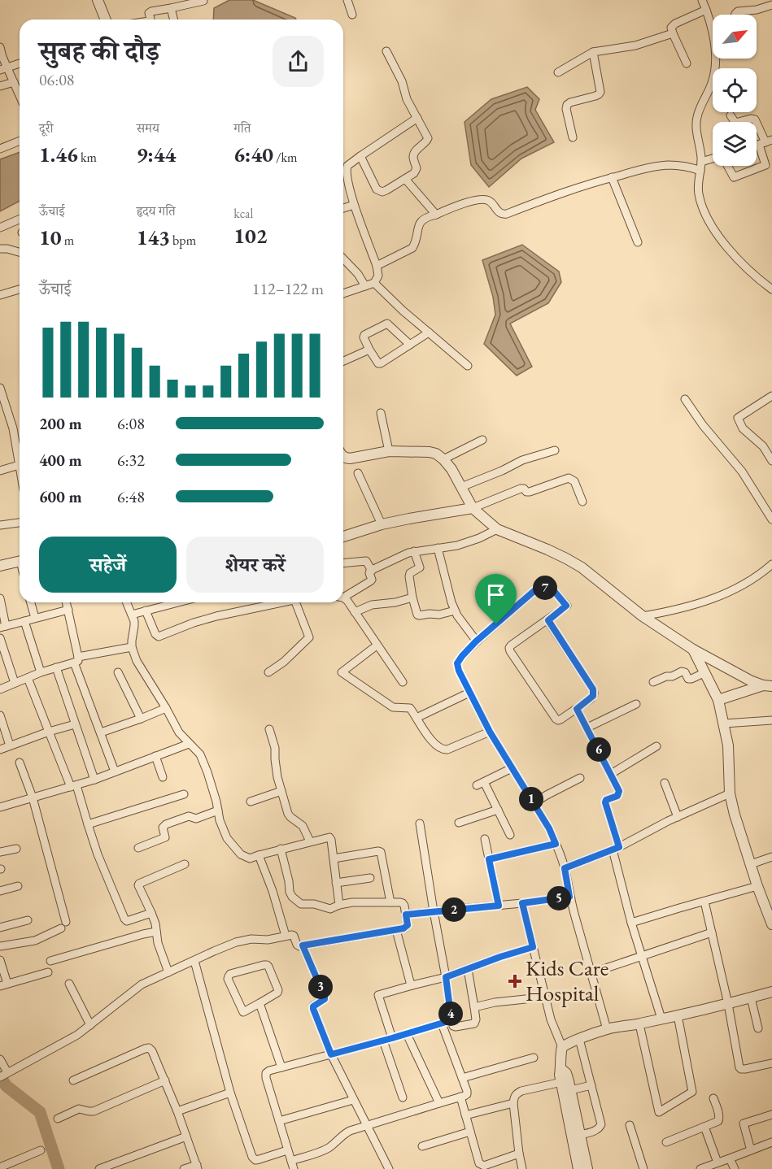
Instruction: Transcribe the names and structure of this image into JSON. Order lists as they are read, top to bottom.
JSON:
{
  "places": {
    "health": ["Kids Care Hospital"]
  },
  "north": "top right",
  "page": {
    "heading": ["सुबह की दौड़", "06:08"],
    "stats": [
      ["दूरी", "1.46 km"],
      ["समय", "9:44"],
      ["गति", "6:40 /km"],
      ["ऊँचाई", "10 m"],
      ["हृदय गति", "143 bpm"],
      ["kcal", "102"]
    ],
    "chart": ["ऊँचाई", "112–122 m"],
    "list": [
      {
        "name": "200 m",
        "note": "6:08"
      },
      {
        "name": "400 m",
        "note": "6:32"
      },
      {
        "name": "600 m",
        "note": "6:48"
      }
    ],
    "buttons": ["सहेजें", "शेयर करें"],
    "pins": [
      "7",
      "6",
      "1",
      "5",
      "2",
      "3",
      "4"
    ]
  }
}
